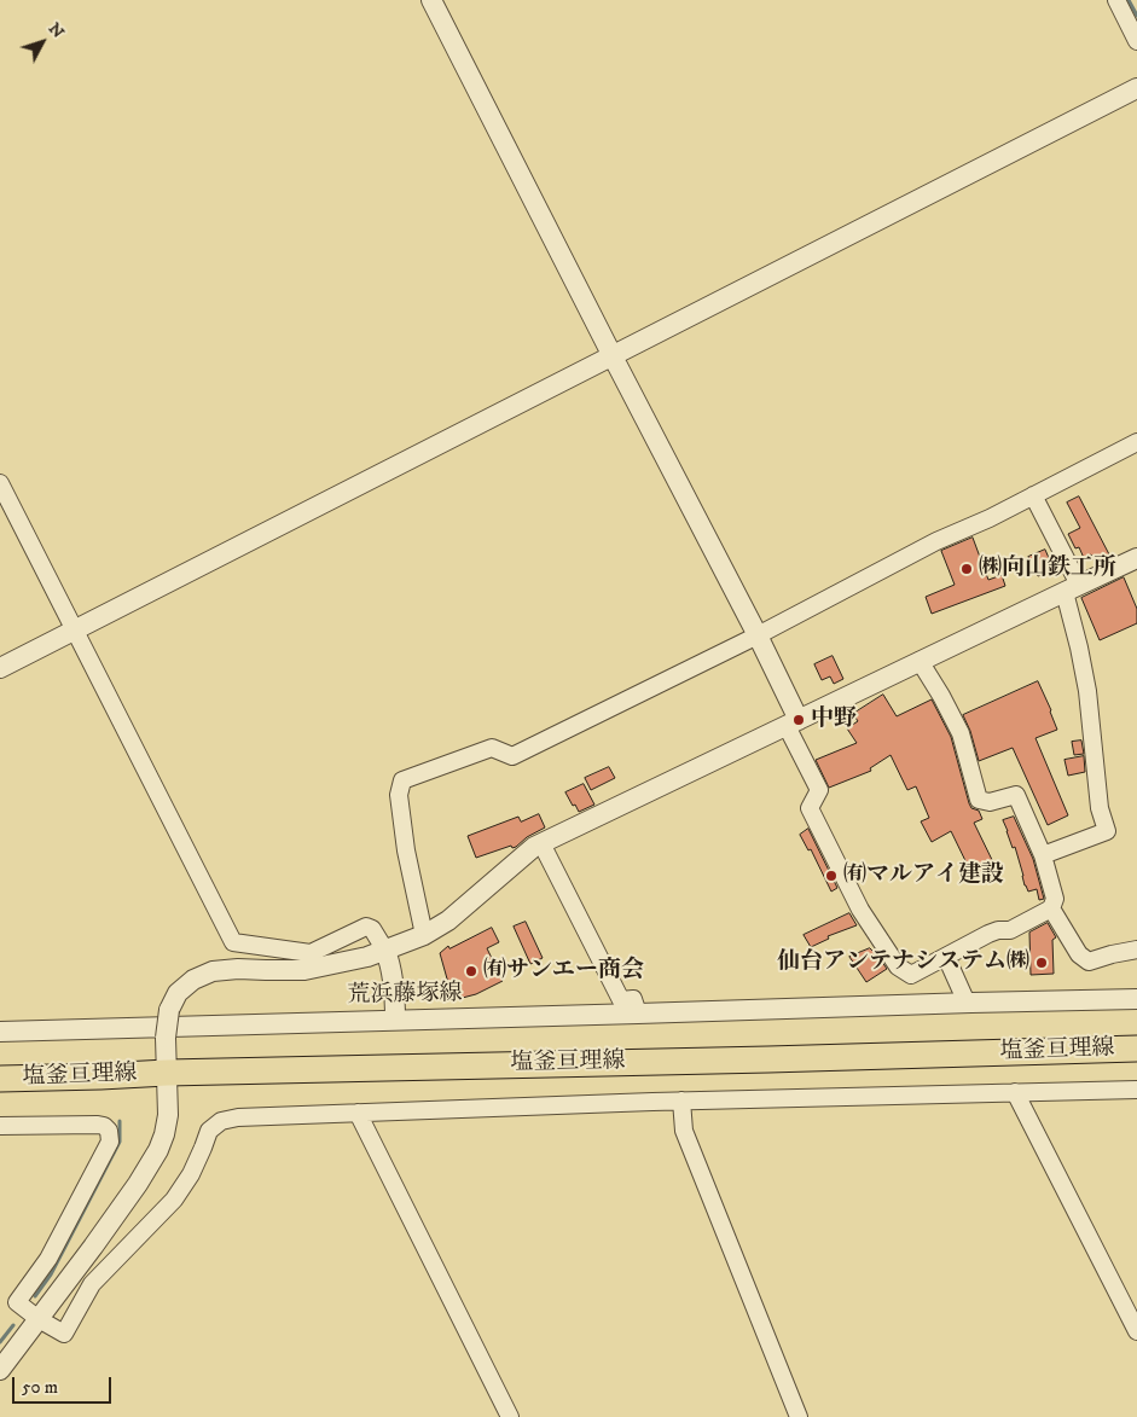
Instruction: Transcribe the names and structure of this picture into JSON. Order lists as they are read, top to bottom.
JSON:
{
  "streets": {
    "main road": ["塩釜亘理線"],
    "street": ["荒浜藤塚線"]
  },
  "places": [
    "㈱向山鉄工所",
    "中野",
    "㈲マルアイ建設",
    "仙台アンテナシステム㈱",
    "㈲サンエー商会"
  ],
  "scale_bar": "50 m",
  "north": "top right"
}
